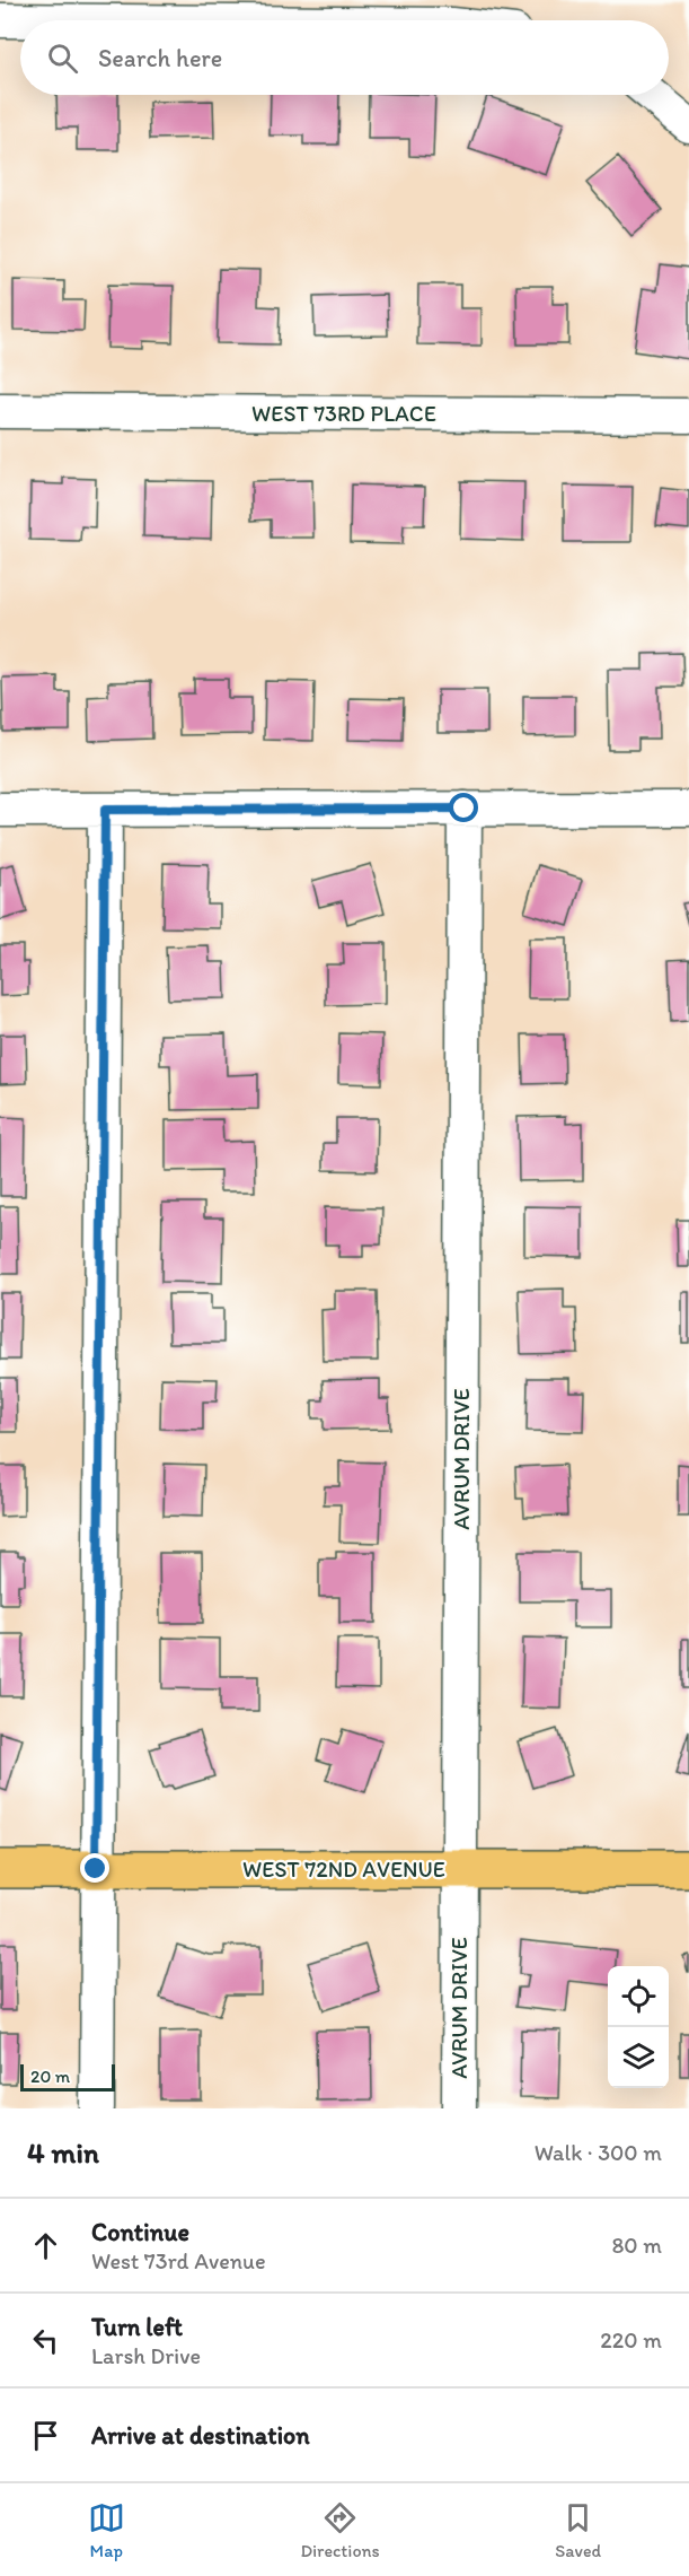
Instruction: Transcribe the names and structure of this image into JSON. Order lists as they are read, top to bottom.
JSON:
{
  "streets": {
    "main road": ["WEST 72ND AVENUE"],
    "street": ["WEST 73RD PLACE", "AVRUM DRIVE"]
  },
  "crossings": [
    ["AVRUM DRIVE", "WEST 72ND AVENUE"]
  ],
  "scale_bar": "20 m",
  "page": {
    "search": "Search here",
    "scale": "20 m",
    "heading": ["4 min", "Walk · 300 m"],
    "list": [
      ["Continue", "West 73rd Avenue", "80 m"],
      ["Turn left", "Larsh Drive", "220 m"],
      "Arrive at destination"
    ],
    "nav": ["Map", "Directions", "Saved"]
  }
}
